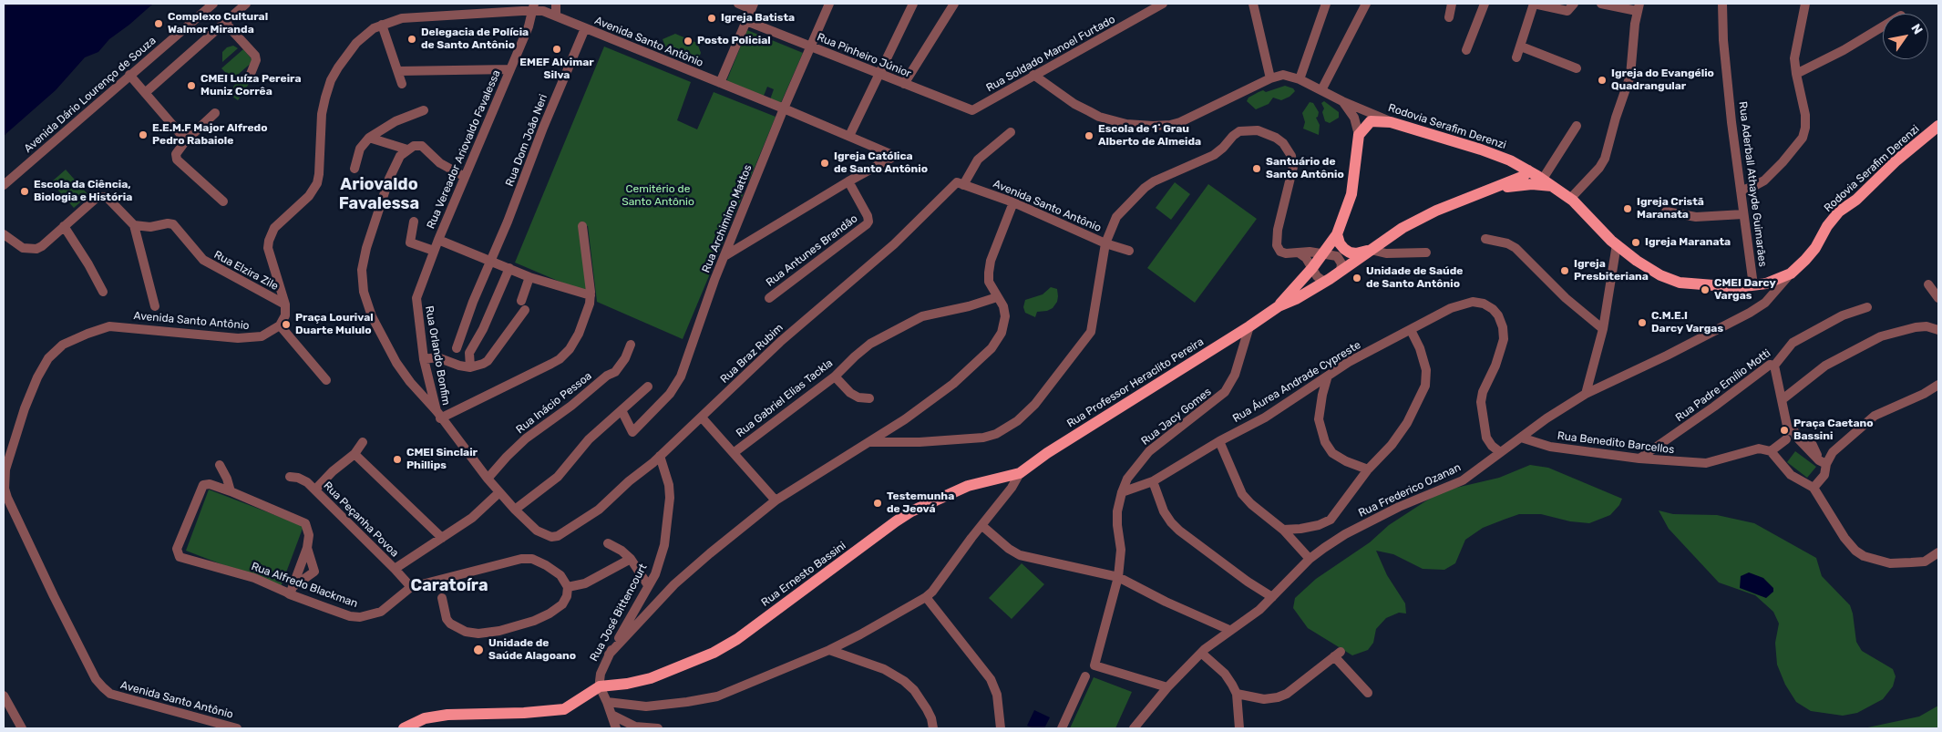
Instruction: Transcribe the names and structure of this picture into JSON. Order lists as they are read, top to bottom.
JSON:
{
  "streets": {
    "main road": ["Rodovia Serafim Derenzi", "Rua Professor Heraclito Pereira", "Rua Ernesto Bassini"],
    "street": [
      "Avenida Santo Antônio",
      "Rua Soldado Manoel Furtado",
      "Rua Pinheiro Júnior",
      "Avenida Dário Lourenço de Souza",
      "Rua Dom João Neri",
      "Rua Vereador Ariovaldo Favalessa",
      "Rua Aderball Athayde Guimarães",
      "Rua Archimimo Mattos",
      "Rua Antunes Brandão",
      "Rua Elzira Zile",
      "Rua Braz Rubim",
      "Rua Orlando Bonfim",
      "Rua Áurea Andrade Cypreste",
      "Rua Padre Emílio Motti",
      "Rua Gabriel Elias Tackla",
      "Rua Inácio Pessoa",
      "Rua Jacy Gomes",
      "Rua Benedito Barcellos",
      "Rua Frederico Ozanan",
      "Rua Peçanha Povoa",
      "Rua Alfredo Blackman",
      "Rua José Bittencourt"
    ]
  },
  "crossings": [
    ["Avenida Santo Antônio", "Rua Dom João Neri"],
    ["Avenida Santo Antônio", "Rua Vereador Ariovaldo Favalessa"],
    ["Avenida Santo Antônio", "Rua Archimimo Mattos"],
    ["Avenida Santo Antônio", "Rua Antunes Brandão"],
    ["Avenida Santo Antônio", "Rua Elzira Zile"],
    ["Avenida Santo Antônio", "Rua Braz Rubim"],
    ["Rua Soldado Manoel Furtado", "Rua Pinheiro Júnior"],
    ["Rua Soldado Manoel Furtado", "Rodovia Serafim Derenzi"],
    ["Rua Pinheiro Júnior", "Rua Archimimo Mattos"],
    ["Rodovia Serafim Derenzi", "Rua Aderball Athayde Guimarães"],
    ["Rodovia Serafim Derenzi", "Rua Frederico Ozanan"],
    ["Rua Vereador Ariovaldo Favalessa", "Rua Orlando Bonfim"],
    ["Rua Braz Rubim", "Rua Orlando Bonfim"],
    ["Rua Braz Rubim", "Rua José Bittencourt"],
    ["Rua Orlando Bonfim", "Rua Inácio Pessoa"],
    ["Rua Áurea Andrade Cypreste", "Rua Jacy Gomes"],
    ["Rua Áurea Andrade Cypreste", "Rua Frederico Ozanan"],
    ["Rua Professor Heraclito Pereira", "Rua Jacy Gomes"],
    ["Rua Professor Heraclito Pereira", "Rua Ernesto Bassini"],
    ["Rua Padre Emílio Motti", "Rua Benedito Barcellos"],
    ["Rua Jacy Gomes", "Rua Frederico Ozanan"],
    ["Rua Benedito Barcellos", "Rua Frederico Ozanan"],
    ["Rua Peçanha Povoa", "Rua Alfredo Blackman"],
    ["Rua Ernesto Bassini", "Rua José Bittencourt"]
  ],
  "districts": ["Ariovaldo Favalessa", "Caratoíra"],
  "parks": ["Cemitério de Santo Antônio"],
  "places": [
    "Igreja Batista",
    "Complexo Cultural Walmor Miranda",
    "Delegacia de Polícia de Santo Antônio",
    "Posto Policial",
    "EMEF Alvimar Silva",
    "Igreja do Evangélio Quadrangular",
    "CMEI Luíza Pereira Muniz Corrêa",
    "E.E.M.F Major Alfredo Pedro Rabaiole",
    "Escola de 1˚ Grau Alberto de Almeida",
    "Igreja Católica de Santo Antônio",
    "Santuário de Santo Antônio",
    "Escola da Ciência, Biologia e História",
    "Igreja Cristã Maranata",
    "Igreja Maranata",
    "Igreja Presbiteriana",
    "Unidade de Saúde de Santo Antônio",
    "CMEI Darcy Vargas",
    "C.M.E.I Darcy Vargas",
    "Praça Lourival Duarte Mululo",
    "Praça Caetano Bassini",
    "CMEI Sinclair Phillips",
    "Testemunha de Jeová",
    "Unidade de Saúde Alagoano"
  ],
  "north": "top right"
}
